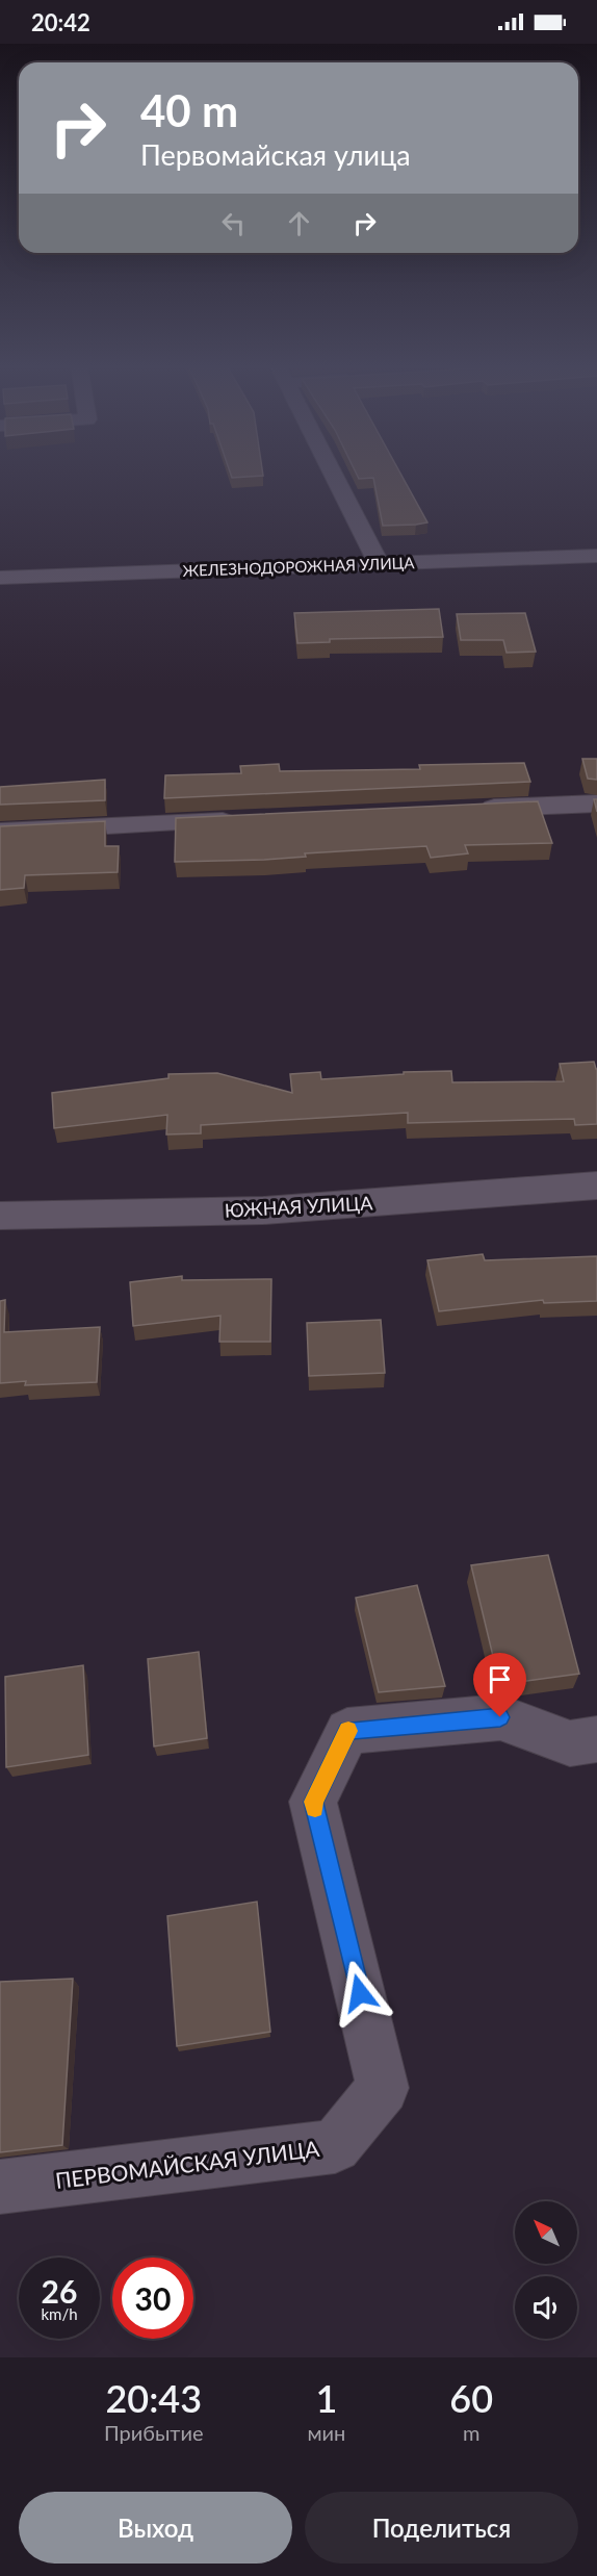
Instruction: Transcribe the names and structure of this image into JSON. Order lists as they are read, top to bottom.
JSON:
{
  "streets": {
    "street": ["ЖЕЛЕЗНОДОРОЖНАЯ УЛИЦА", "ЮЖНАЯ УЛИЦА", "ПЕРВОМАЙСКАЯ УЛИЦА"]
  },
  "north": "top left",
  "page": {
    "status": "20:42",
    "turn": ["40 m", "Первомайская улица"],
    "speed": "26 km/h",
    "limit": "30",
    "eta": [
      "20:43",
      "Прибытие",
      "1",
      "мин",
      "60",
      "m"
    ],
    "buttons": ["Выход", "Поделиться"]
  }
}
